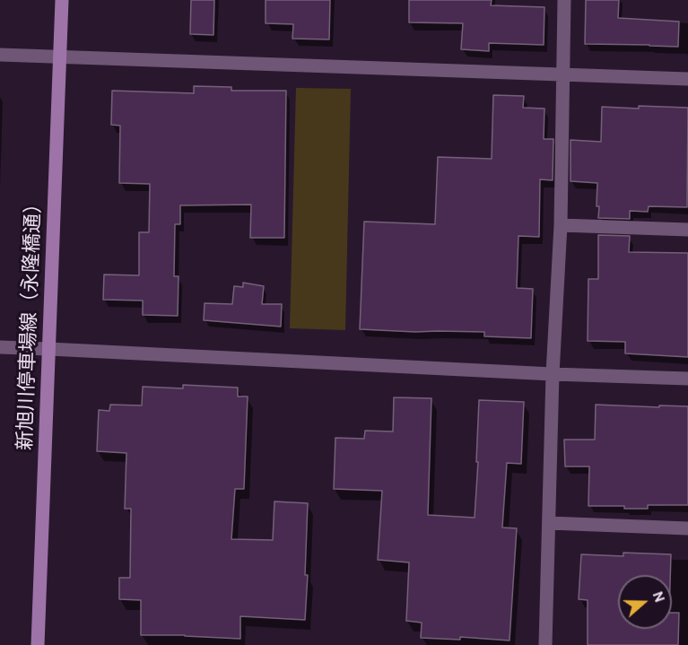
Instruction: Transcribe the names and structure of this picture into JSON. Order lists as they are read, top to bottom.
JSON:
{
  "streets": {
    "main road": ["新旭川停車場線（永隆橋通）"]
  },
  "north": "right"
}
